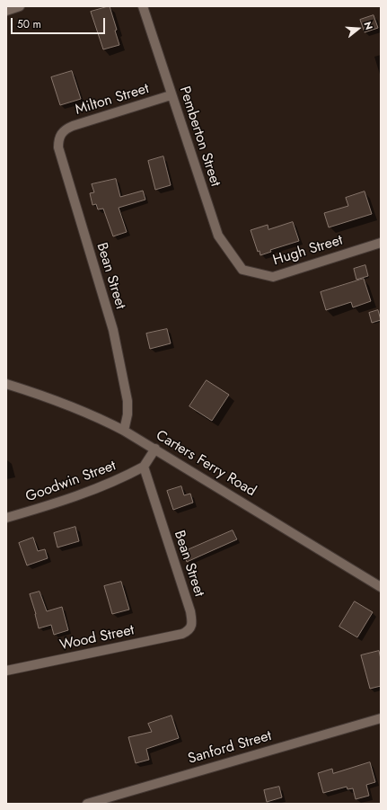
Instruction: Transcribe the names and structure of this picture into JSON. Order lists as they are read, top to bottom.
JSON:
{
  "streets": {
    "street": [
      "Milton Street",
      "Pemberton Street",
      "Hugh Street",
      "Bean Street",
      "Carters Ferry Road",
      "Goodwin Street",
      "Wood Street",
      "Sanford Street"
    ]
  },
  "crossings": [
    ["Milton Street", "Pemberton Street"],
    ["Milton Street", "Bean Street"],
    ["Pemberton Street", "Hugh Street"],
    ["Bean Street", "Carters Ferry Road"],
    ["Bean Street", "Goodwin Street"],
    ["Bean Street", "Wood Street"]
  ],
  "scale_bar": "50 m",
  "north": "right"
}
